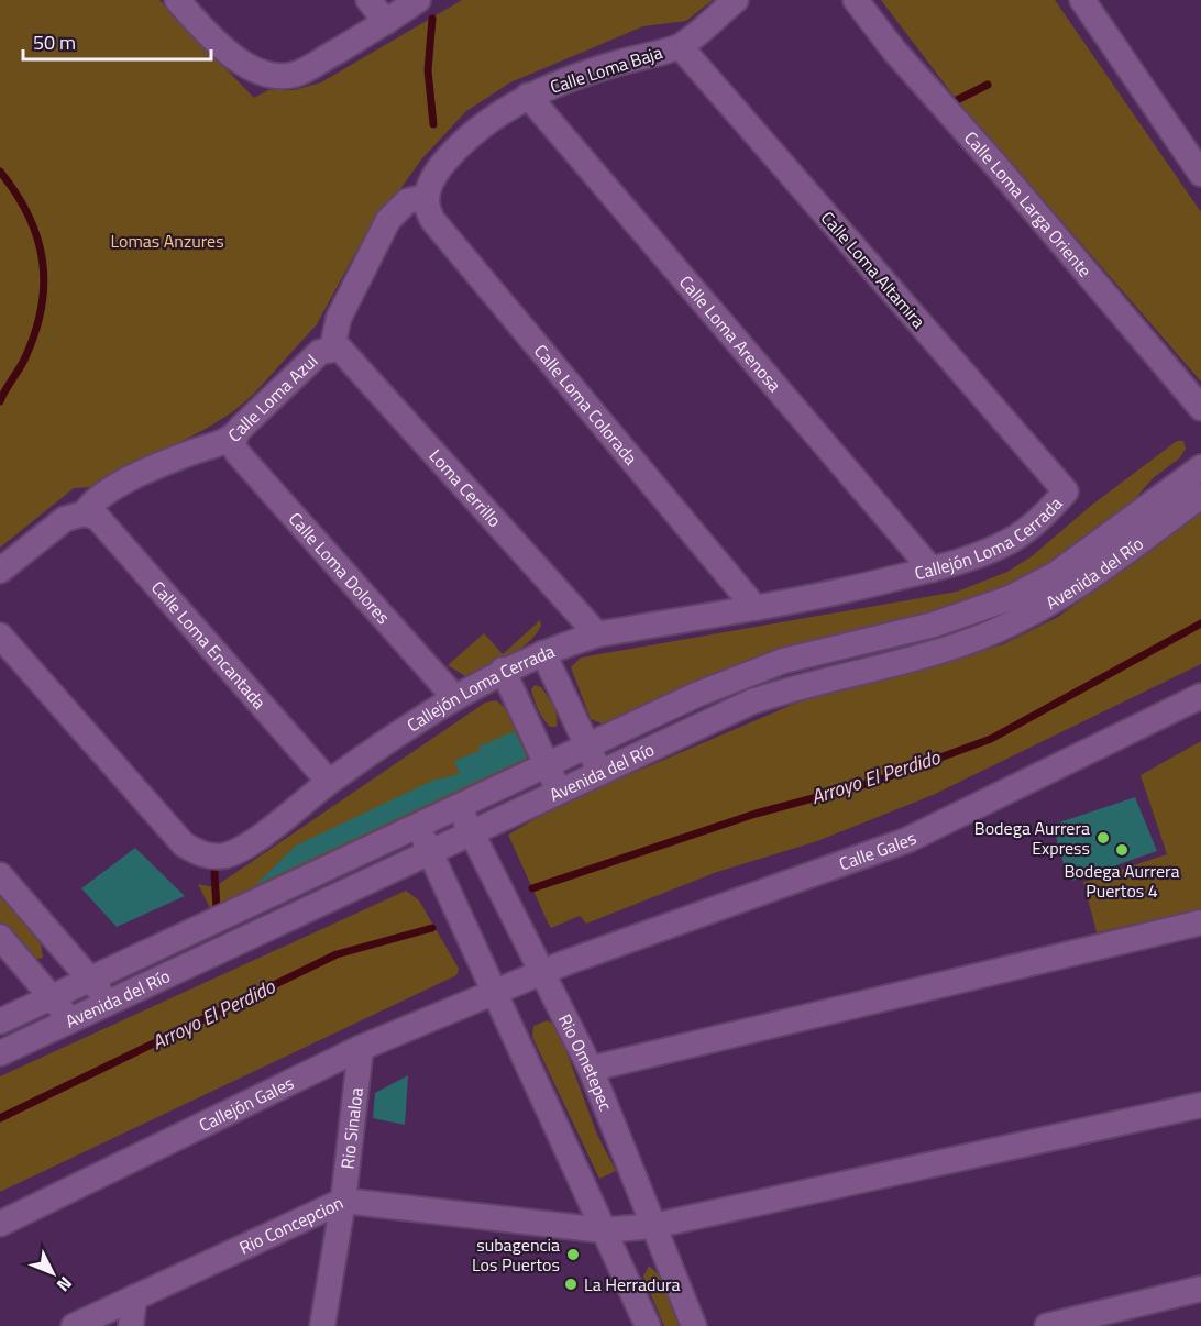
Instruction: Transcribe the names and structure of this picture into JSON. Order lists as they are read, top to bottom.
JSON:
{
  "streets": {
    "street": [
      "Calle Loma Baja",
      "Calle Loma Larga Oriente",
      "Calle Loma Altamira",
      "Calle Loma Arenosa",
      "Calle Loma Azul",
      "Calle Loma Colorada",
      "Loma Cerrillo",
      "Callejón Loma Cerrada",
      "Calle Loma Dolores",
      "Avenida del Río",
      "Calle Loma Encantada",
      "Calle Gales",
      "Rio Ometepec",
      "Callejón Gales",
      "Rio Sinaloa",
      "Rio Concepcion"
    ]
  },
  "crossings": [
    ["Calle Loma Baja", "Calle Loma Altamira"],
    ["Calle Loma Baja", "Calle Loma Arenosa"],
    ["Calle Loma Baja", "Calle Loma Azul"],
    ["Calle Loma Baja", "Calle Loma Colorada"],
    ["Calle Loma Altamira", "Callejón Loma Cerrada"],
    ["Calle Loma Arenosa", "Callejón Loma Cerrada"],
    ["Calle Loma Azul", "Calle Loma Colorada"],
    ["Calle Loma Azul", "Loma Cerrillo"],
    ["Calle Loma Azul", "Calle Loma Dolores"],
    ["Calle Loma Azul", "Calle Loma Encantada"],
    ["Calle Loma Colorada", "Callejón Loma Cerrada"],
    ["Loma Cerrillo", "Callejón Loma Cerrada"],
    ["Callejón Loma Cerrada", "Calle Loma Dolores"],
    ["Callejón Loma Cerrada", "Calle Loma Encantada"],
    ["Avenida del Río", "Rio Ometepec"],
    ["Calle Gales", "Rio Ometepec"],
    ["Calle Gales", "Callejón Gales"],
    ["Rio Ometepec", "Rio Concepcion"],
    ["Callejón Gales", "Rio Sinaloa"],
    ["Rio Sinaloa", "Rio Concepcion"]
  ],
  "water": ["Arroyo El Perdido"],
  "parks": ["Lomas Anzures"],
  "places": [
    "Bodega Aurrera Express",
    "Bodega Aurrera Puertos 4",
    "subagencia Los Puertos",
    "La Herradura"
  ],
  "scale_bar": "50 m",
  "north": "bottom right"
}
